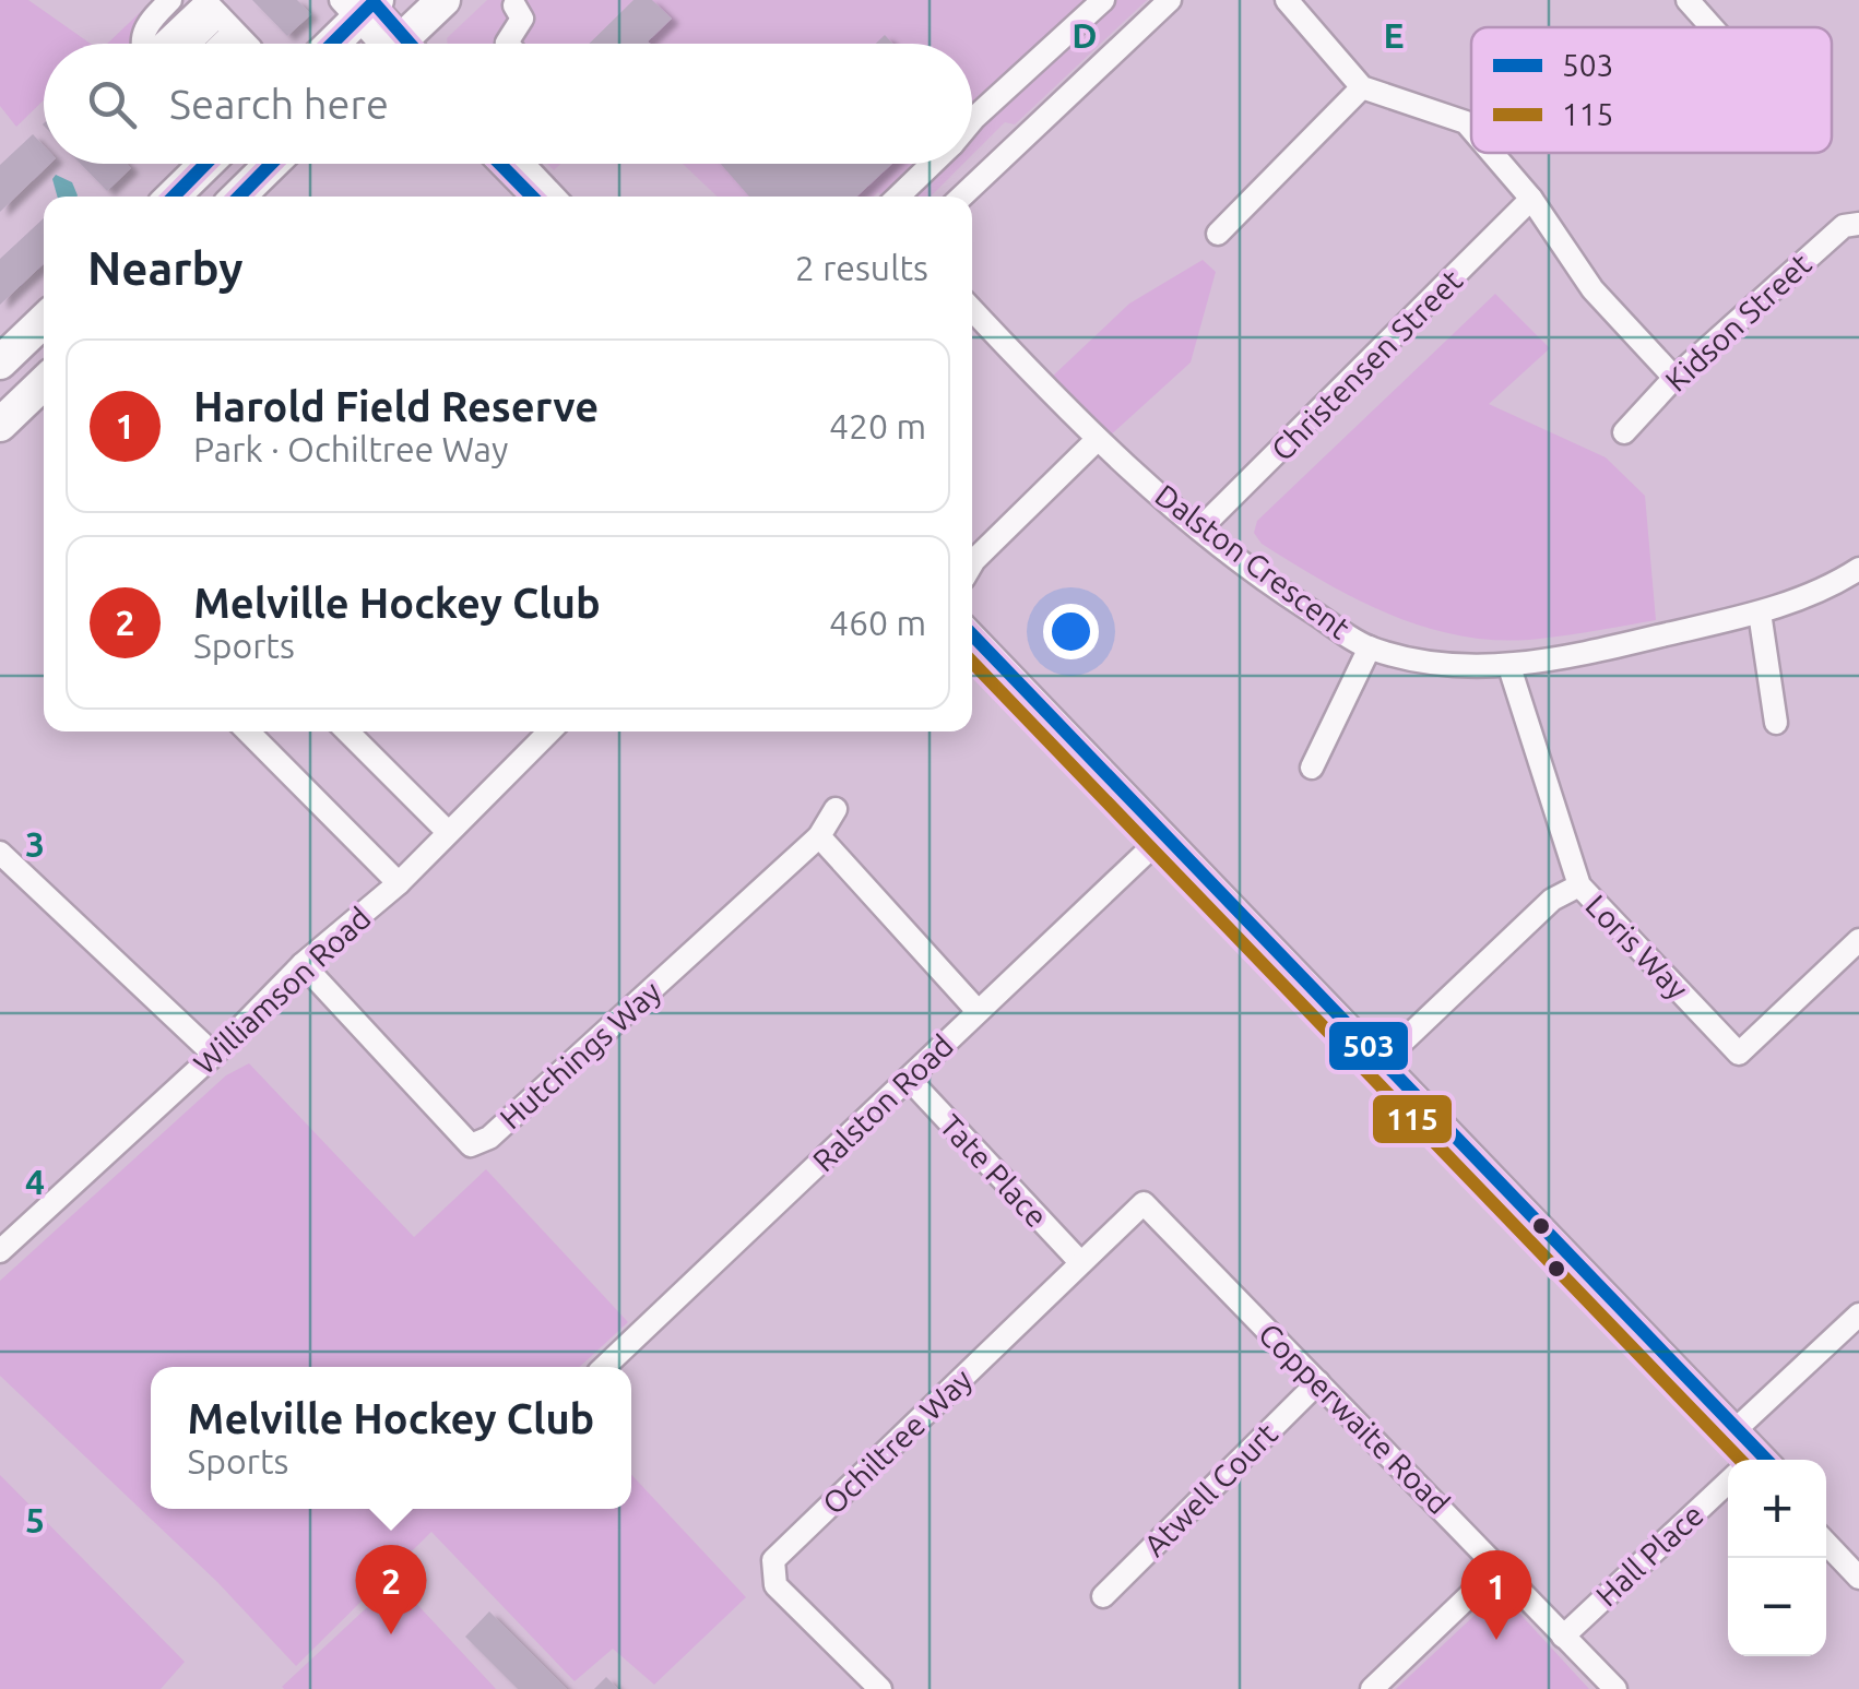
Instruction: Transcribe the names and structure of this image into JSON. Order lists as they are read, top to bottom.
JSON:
{
  "streets": {
    "street": [
      "Kidson Street",
      "Christensen Street",
      "Dalston Crescent",
      "Loris Way",
      "Williamson Road",
      "Hutchings Way",
      "Ralston Road",
      "Tate Place",
      "Copperwaite Road",
      "Ochiltree Way",
      "Atwell Court",
      "Hall Place"
    ]
  },
  "crossings": [
    ["Christensen Street", "Dalston Crescent"],
    ["Dalston Crescent", "Loris Way"],
    ["Williamson Road", "Hutchings Way"],
    ["Ralston Road", "Tate Place"],
    ["Tate Place", "Ochiltree Way"],
    ["Copperwaite Road", "Ochiltree Way"],
    ["Copperwaite Road", "Atwell Court"],
    ["Copperwaite Road", "Hall Place"]
  ],
  "lines": ["transit line 503", "transit line 115"],
  "legend": ["503", "115"],
  "page": {
    "search": "Search here",
    "heading": ["Nearby", "2 results"],
    "list": [
      {
        "mark": "1",
        "name": "Harold Field Reserve",
        "note": "Park · Ochiltree Way",
        "value": "420 m"
      },
      {
        "mark": "2",
        "name": "Melville Hockey Club",
        "note": "Sports",
        "value": "460 m"
      }
    ],
    "popup": ["Melville Hockey Club", "Sports"],
    "map_buttons": ["+", "−"],
    "pins": ["2", "1"]
  },
  "grid": {
    "columns": ["D", "E"],
    "rows": ["3", "4", "5"]
  }
}
